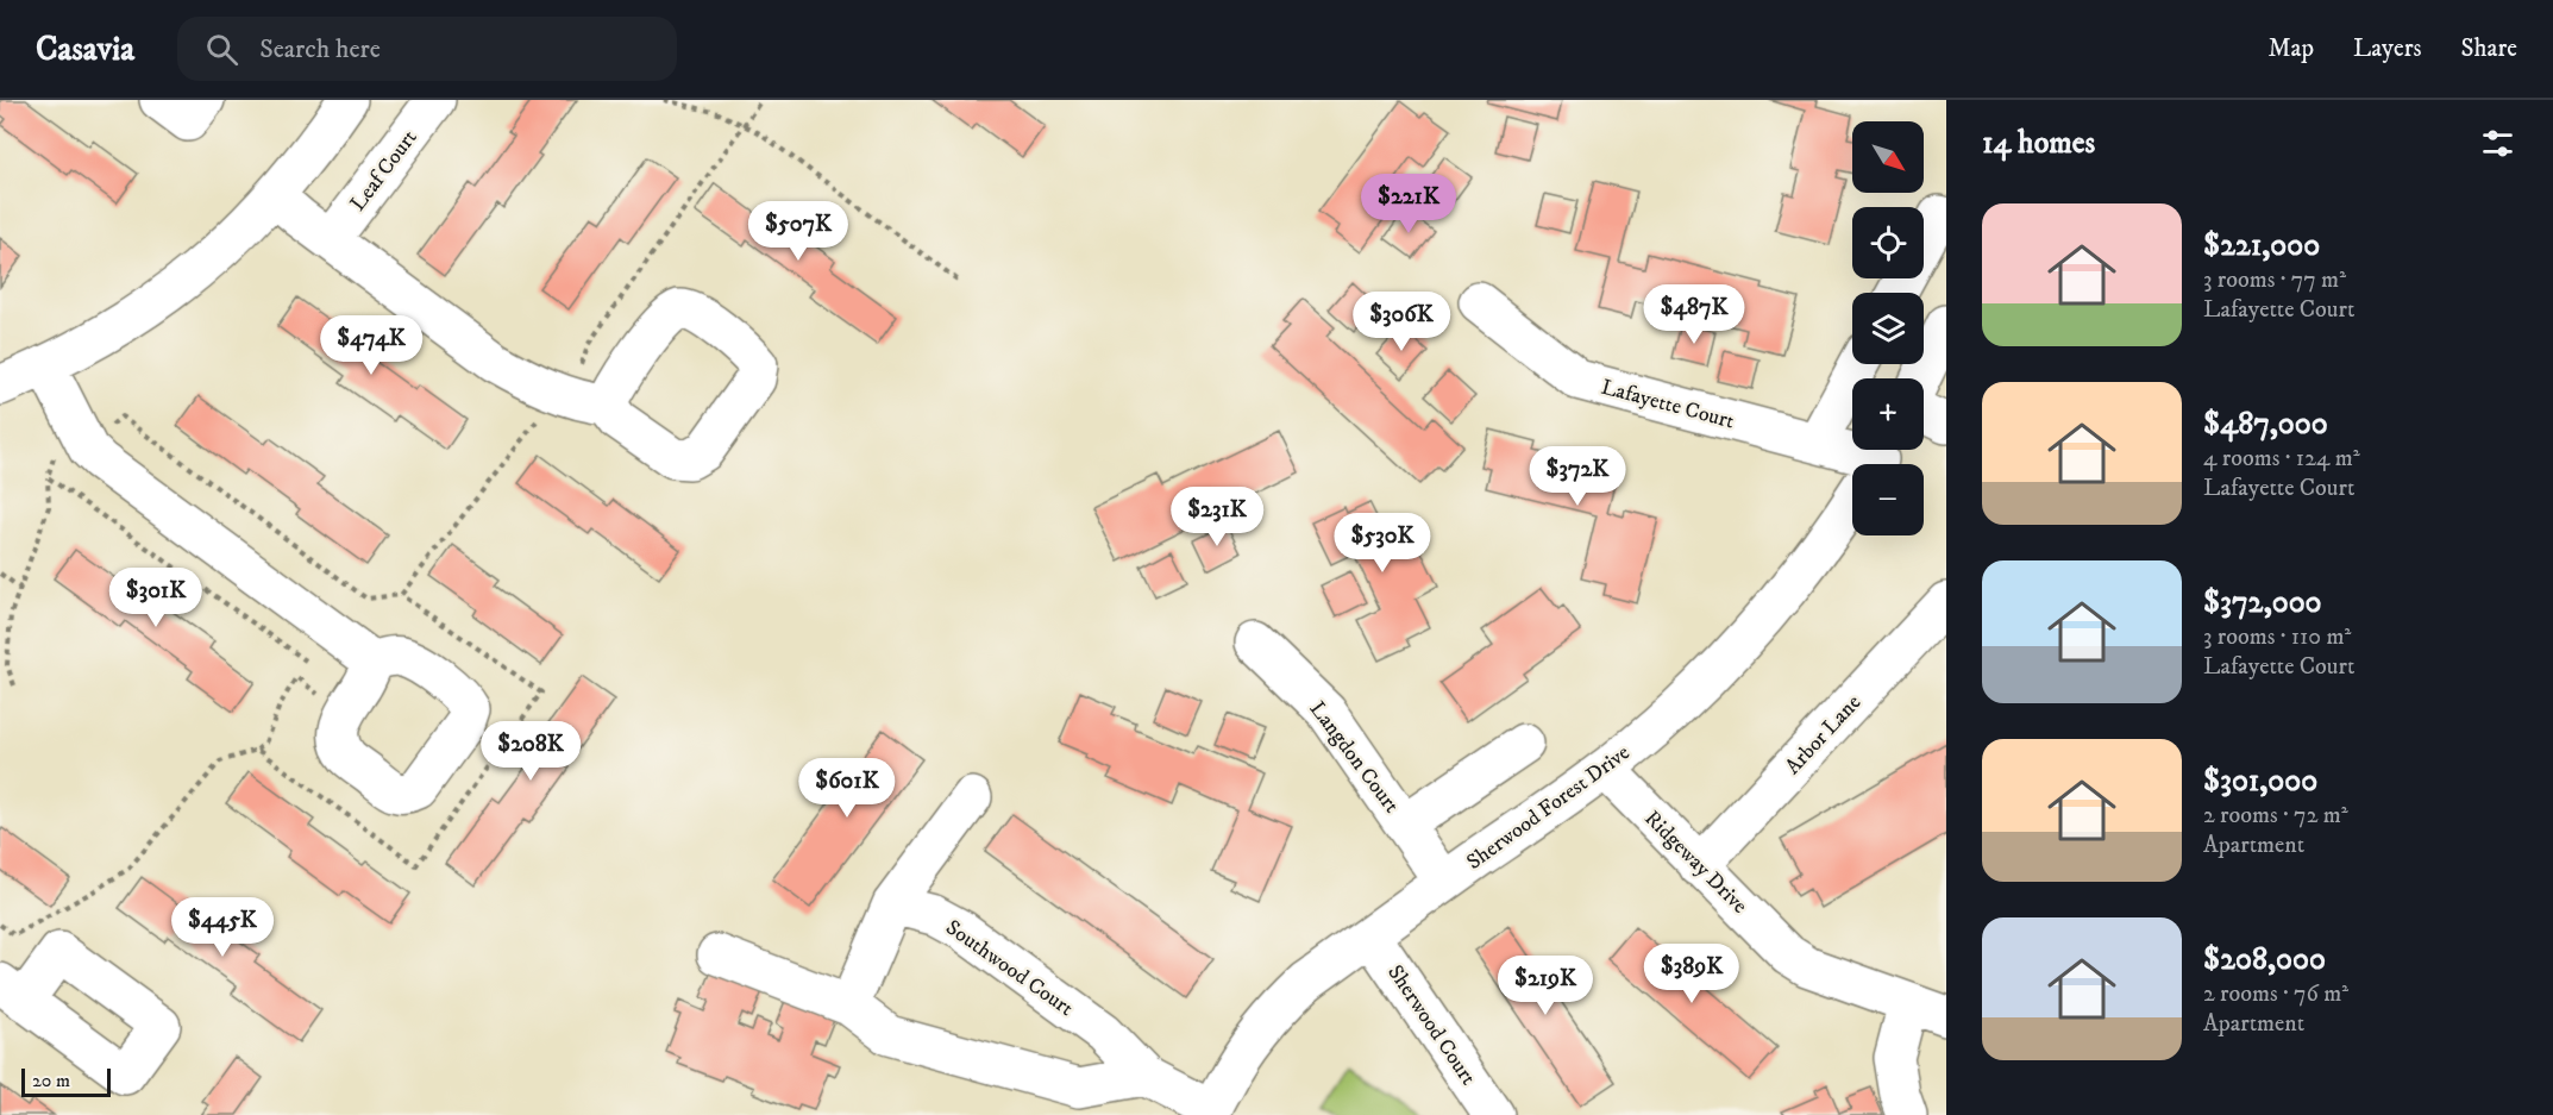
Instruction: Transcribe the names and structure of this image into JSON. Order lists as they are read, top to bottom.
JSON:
{
  "streets": {
    "street": [
      "Leaf Court",
      "Lafayette Court",
      "Arbor Lane",
      "Langdon Court",
      "Sherwood Forest Drive",
      "Ridgeway Drive",
      "Southwood Court",
      "Sherwood Court"
    ]
  },
  "crossings": [
    ["Lafayette Court", "Sherwood Forest Drive"],
    ["Arbor Lane", "Ridgeway Drive"],
    ["Langdon Court", "Sherwood Forest Drive"],
    ["Sherwood Forest Drive", "Ridgeway Drive"],
    ["Sherwood Forest Drive", "Southwood Court"],
    ["Sherwood Forest Drive", "Sherwood Court"]
  ],
  "scale_bar": "20 m",
  "north": "bottom right",
  "page": {
    "header": "Casavia",
    "search": "Search here",
    "nav": ["Map", "Layers", "Share"],
    "heading": "14 homes",
    "map_buttons": ["+", "−"],
    "price": [
      "$221K",
      "$507K",
      "$487K",
      "$306K",
      "$474K",
      "$372K",
      "$231K",
      "$530K",
      "$301K",
      "$208K",
      "$601K",
      "$445K",
      "$389K",
      "$219K"
    ],
    "list": [
      {
        "name": "$221,000",
        "note": "3 rooms · 77 m² · Lafayette Court"
      },
      {
        "name": "$487,000",
        "note": "4 rooms · 124 m² · Lafayette Court"
      },
      {
        "name": "$372,000",
        "note": "3 rooms · 110 m² · Lafayette Court"
      },
      {
        "name": "$301,000",
        "note": "2 rooms · 72 m² · Apartment"
      },
      {
        "name": "$208,000",
        "note": "2 rooms · 76 m² · Apartment"
      }
    ],
    "scale": "20 m"
  }
}
